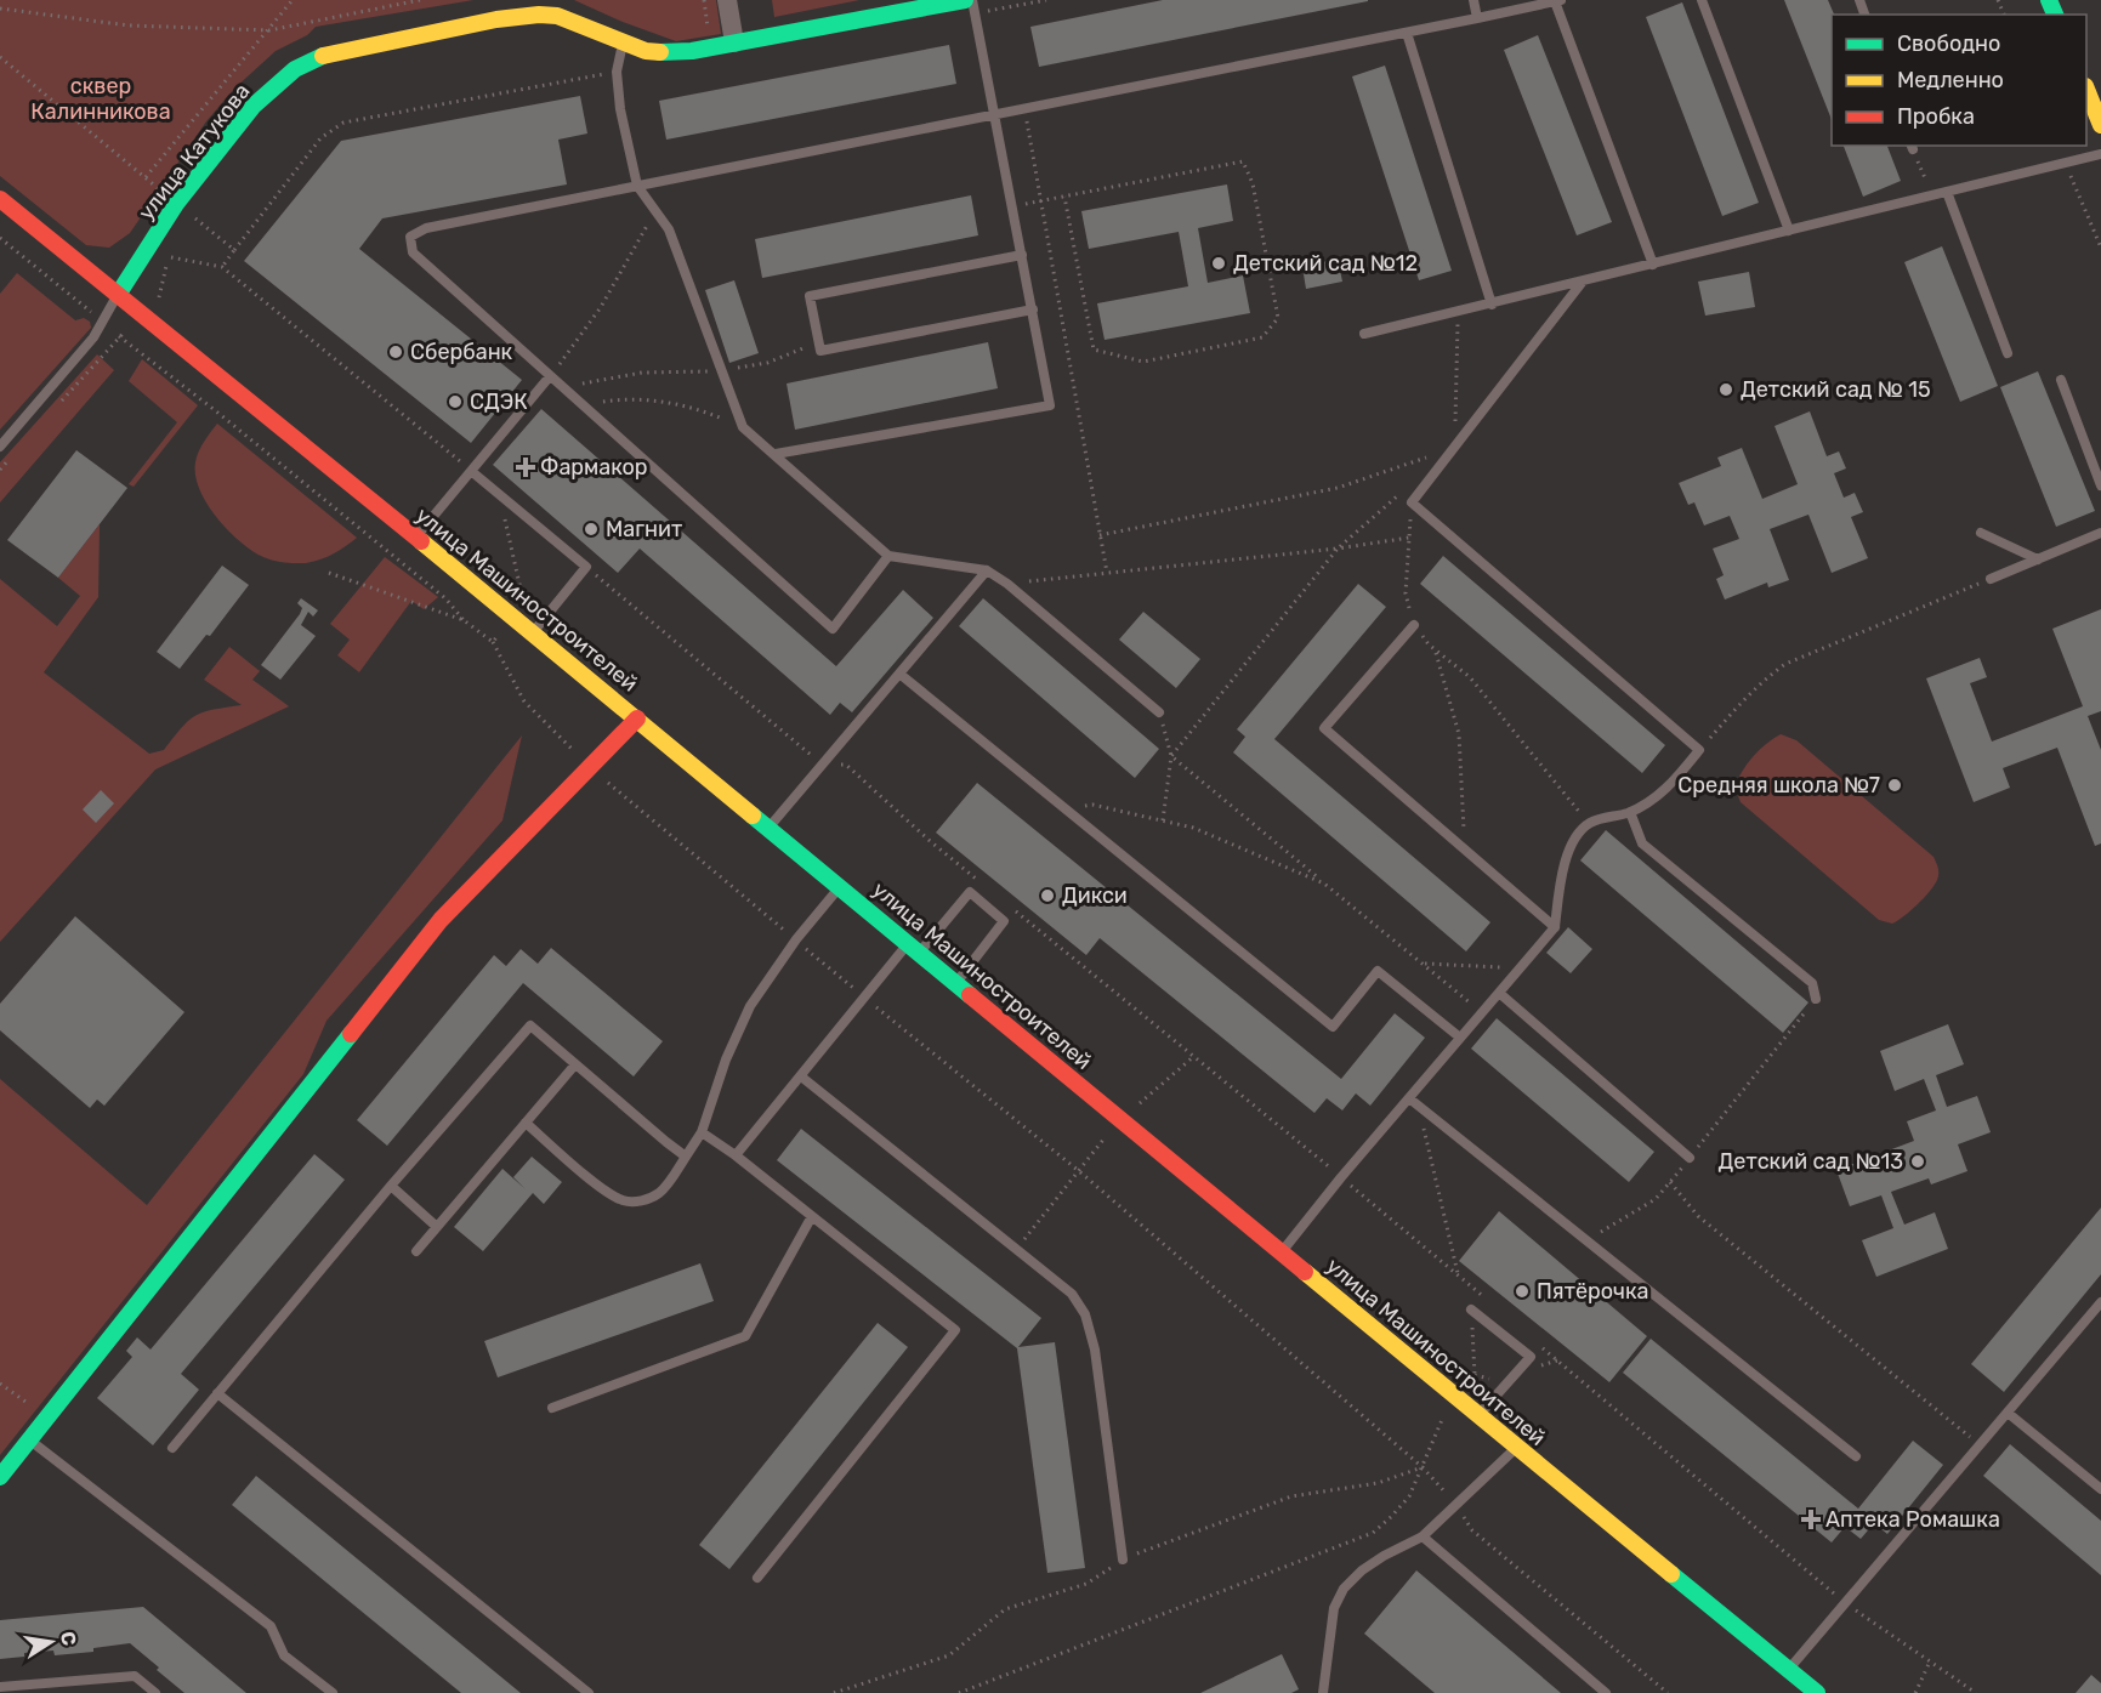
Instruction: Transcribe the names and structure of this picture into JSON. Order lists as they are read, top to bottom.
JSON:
{
  "streets": {
    "main road": ["улица Катукова", "улица Машиностроителей"]
  },
  "crossings": [
    ["улица Катукова", "улица Машиностроителей"]
  ],
  "parks": ["сквер Калинникова"],
  "places": {
    "other": [
      "Детский сад №12",
      "Сбербанк",
      "Детский сад № 15",
      "СДЭК",
      "Магнит",
      "Средняя школа №7",
      "Дикси",
      "Детский сад №13",
      "Пятёрочка"
    ],
    "health": ["Фармакор", "Аптека Ромашка"]
  },
  "legend": ["Свободно", "Медленно", "Пробка"],
  "north": "right"
}
